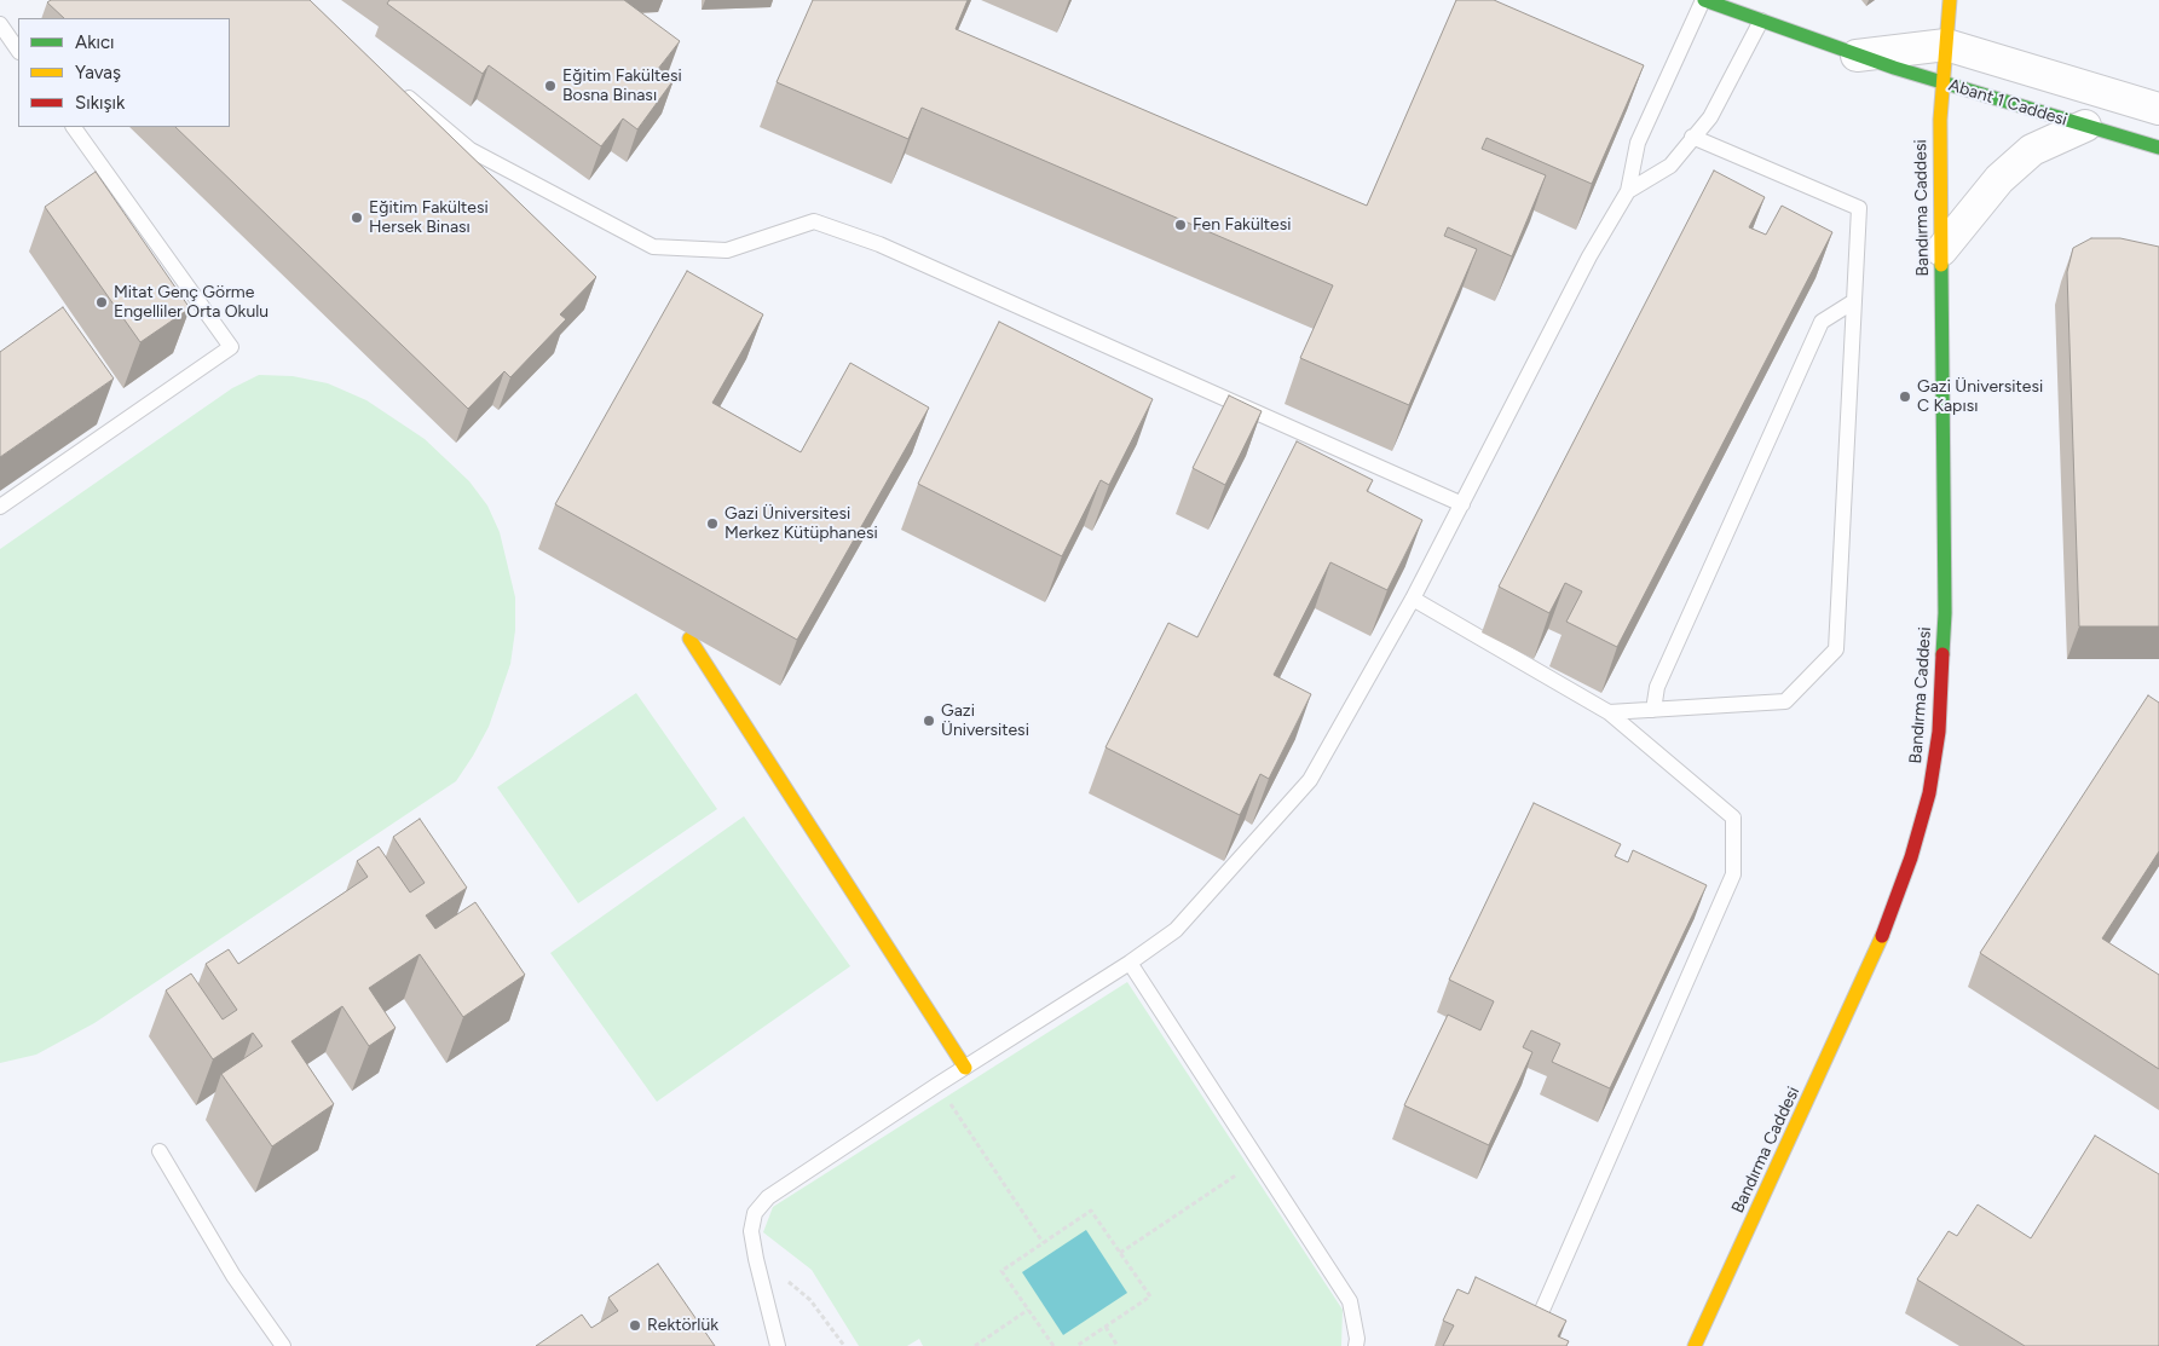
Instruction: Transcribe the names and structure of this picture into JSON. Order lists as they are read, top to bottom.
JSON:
{
  "streets": {
    "main road": ["Abant 1 Caddesi", "Bandırma Caddesi"]
  },
  "crossings": [
    ["Abant 1 Caddesi", "Bandırma Caddesi"]
  ],
  "places": [
    "Eğitim Fakültesi Bosna Binası",
    "Eğitim Fakültesi Hersek Binası",
    "Fen Fakültesi",
    "Mitat Genç Görme Engelliler Orta Okulu",
    "Gazi Üniversitesi C Kapısı",
    "Gazi Üniversitesi Merkez Kütüphanesi",
    "Gazi Üniversitesi",
    "Rektörlük"
  ],
  "legend": ["Akıcı", "Yavaş", "Sıkışık"]
}
